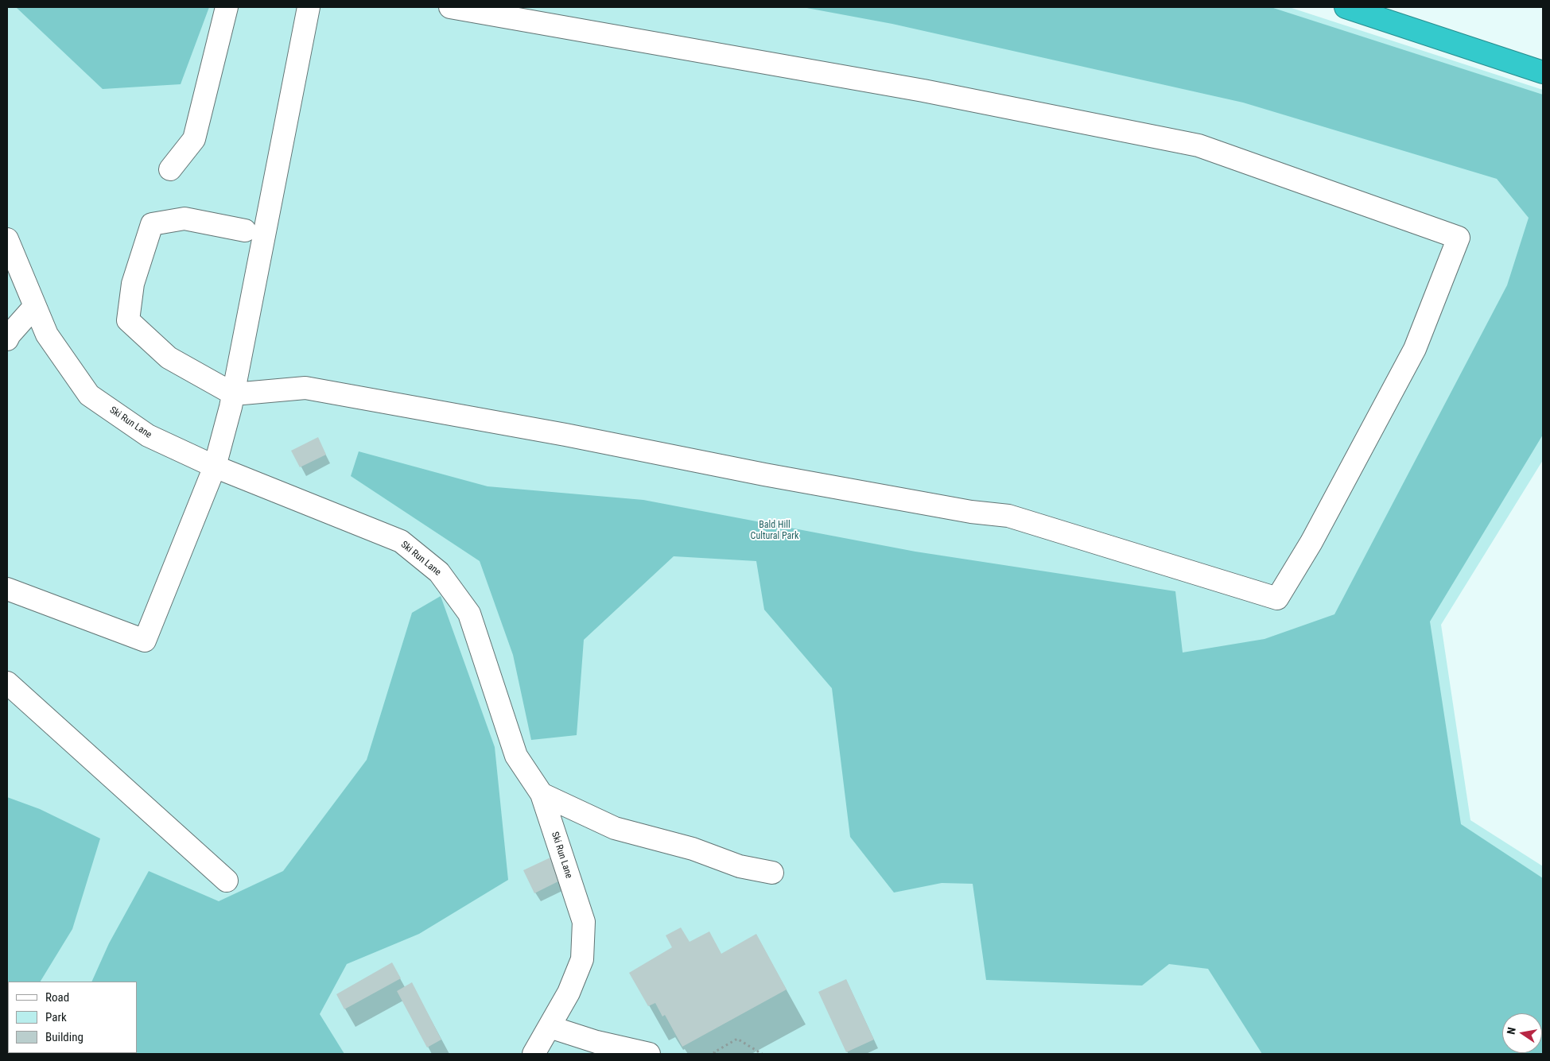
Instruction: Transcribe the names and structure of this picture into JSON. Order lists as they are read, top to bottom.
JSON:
{
  "streets": {
    "street": ["Ski Run Lane"]
  },
  "parks": ["Bald Hill Cultural Park"],
  "legend": ["Road", "Park", "Building"],
  "north": "left"
}
